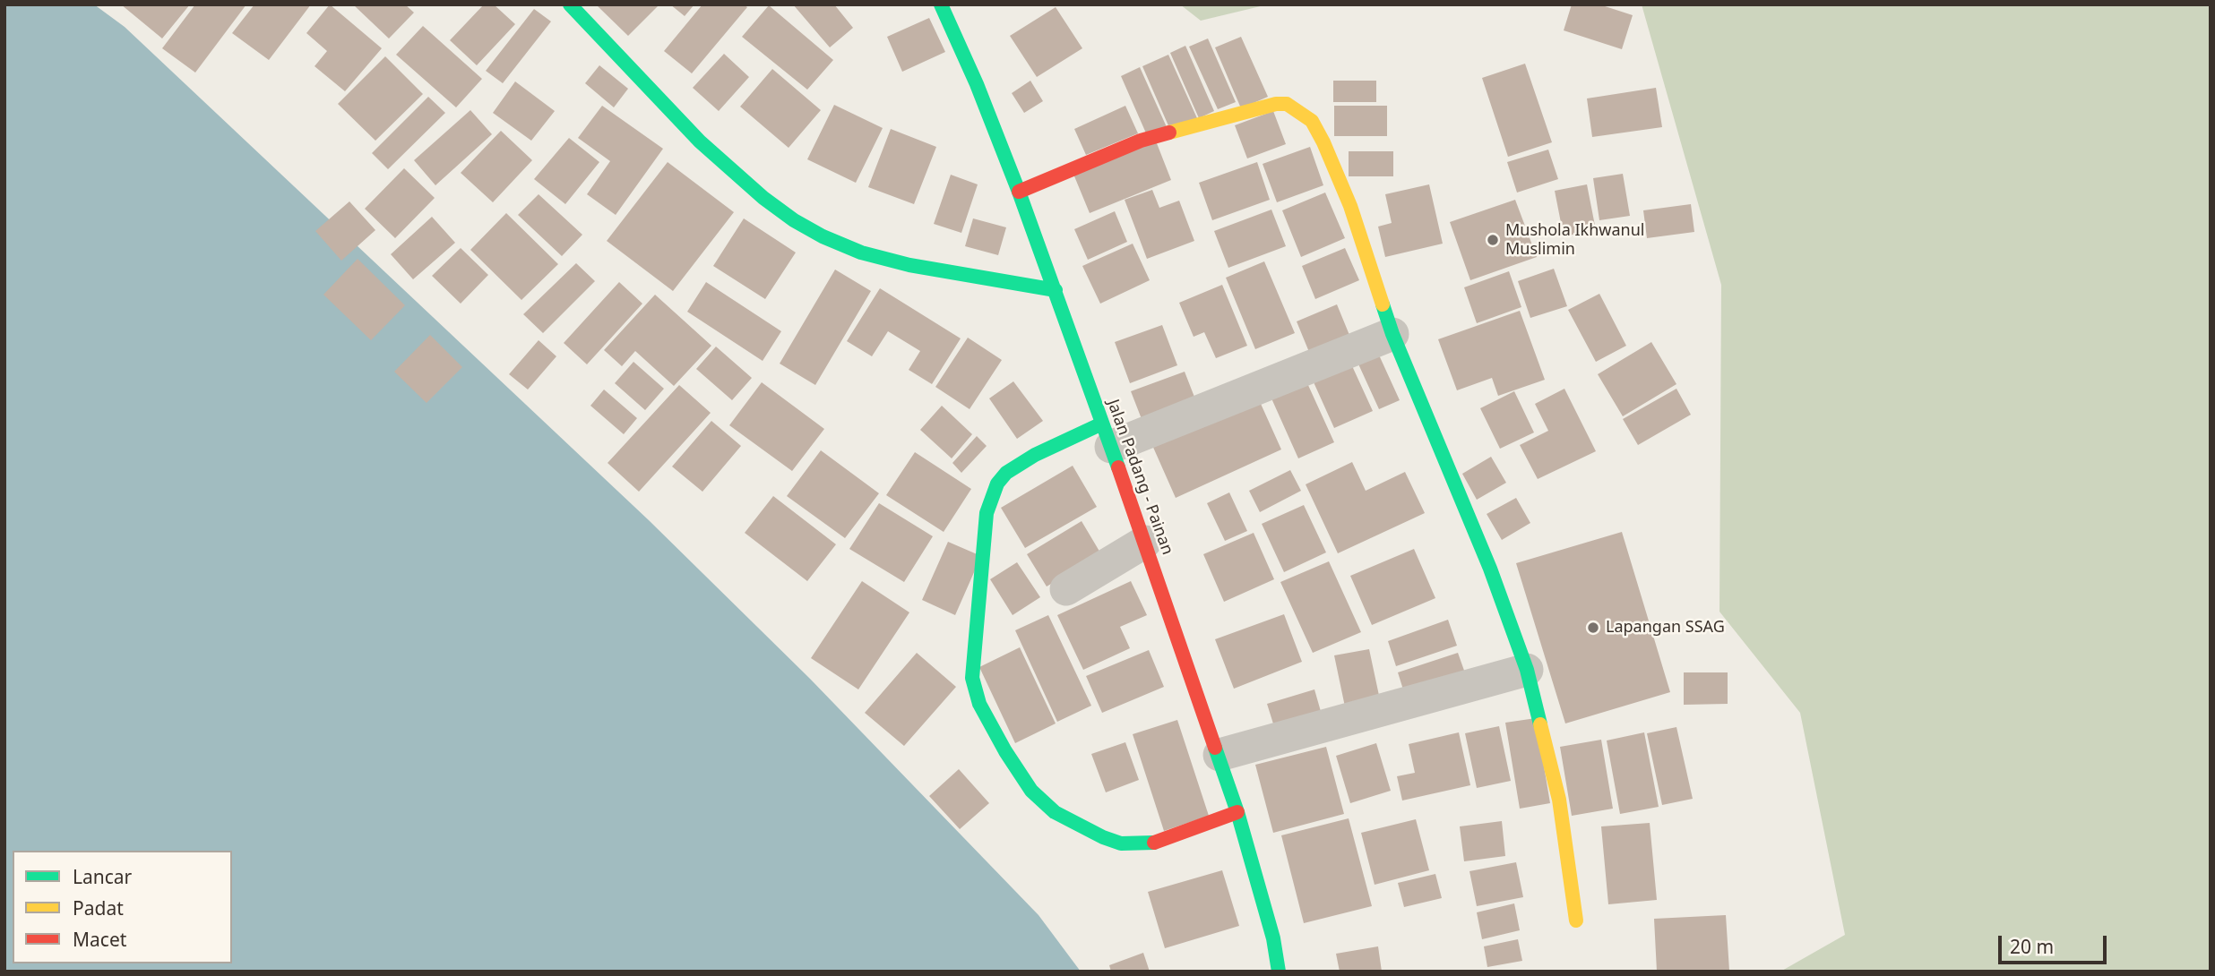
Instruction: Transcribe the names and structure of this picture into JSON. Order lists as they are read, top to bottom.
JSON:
{
  "streets": {
    "main road": ["Jalan Padang - Painan"]
  },
  "places": ["Mushola Ikhwanul Muslimin", "Lapangan SSAG"],
  "legend": ["Lancar", "Padat", "Macet"],
  "scale_bar": "20 m"
}
